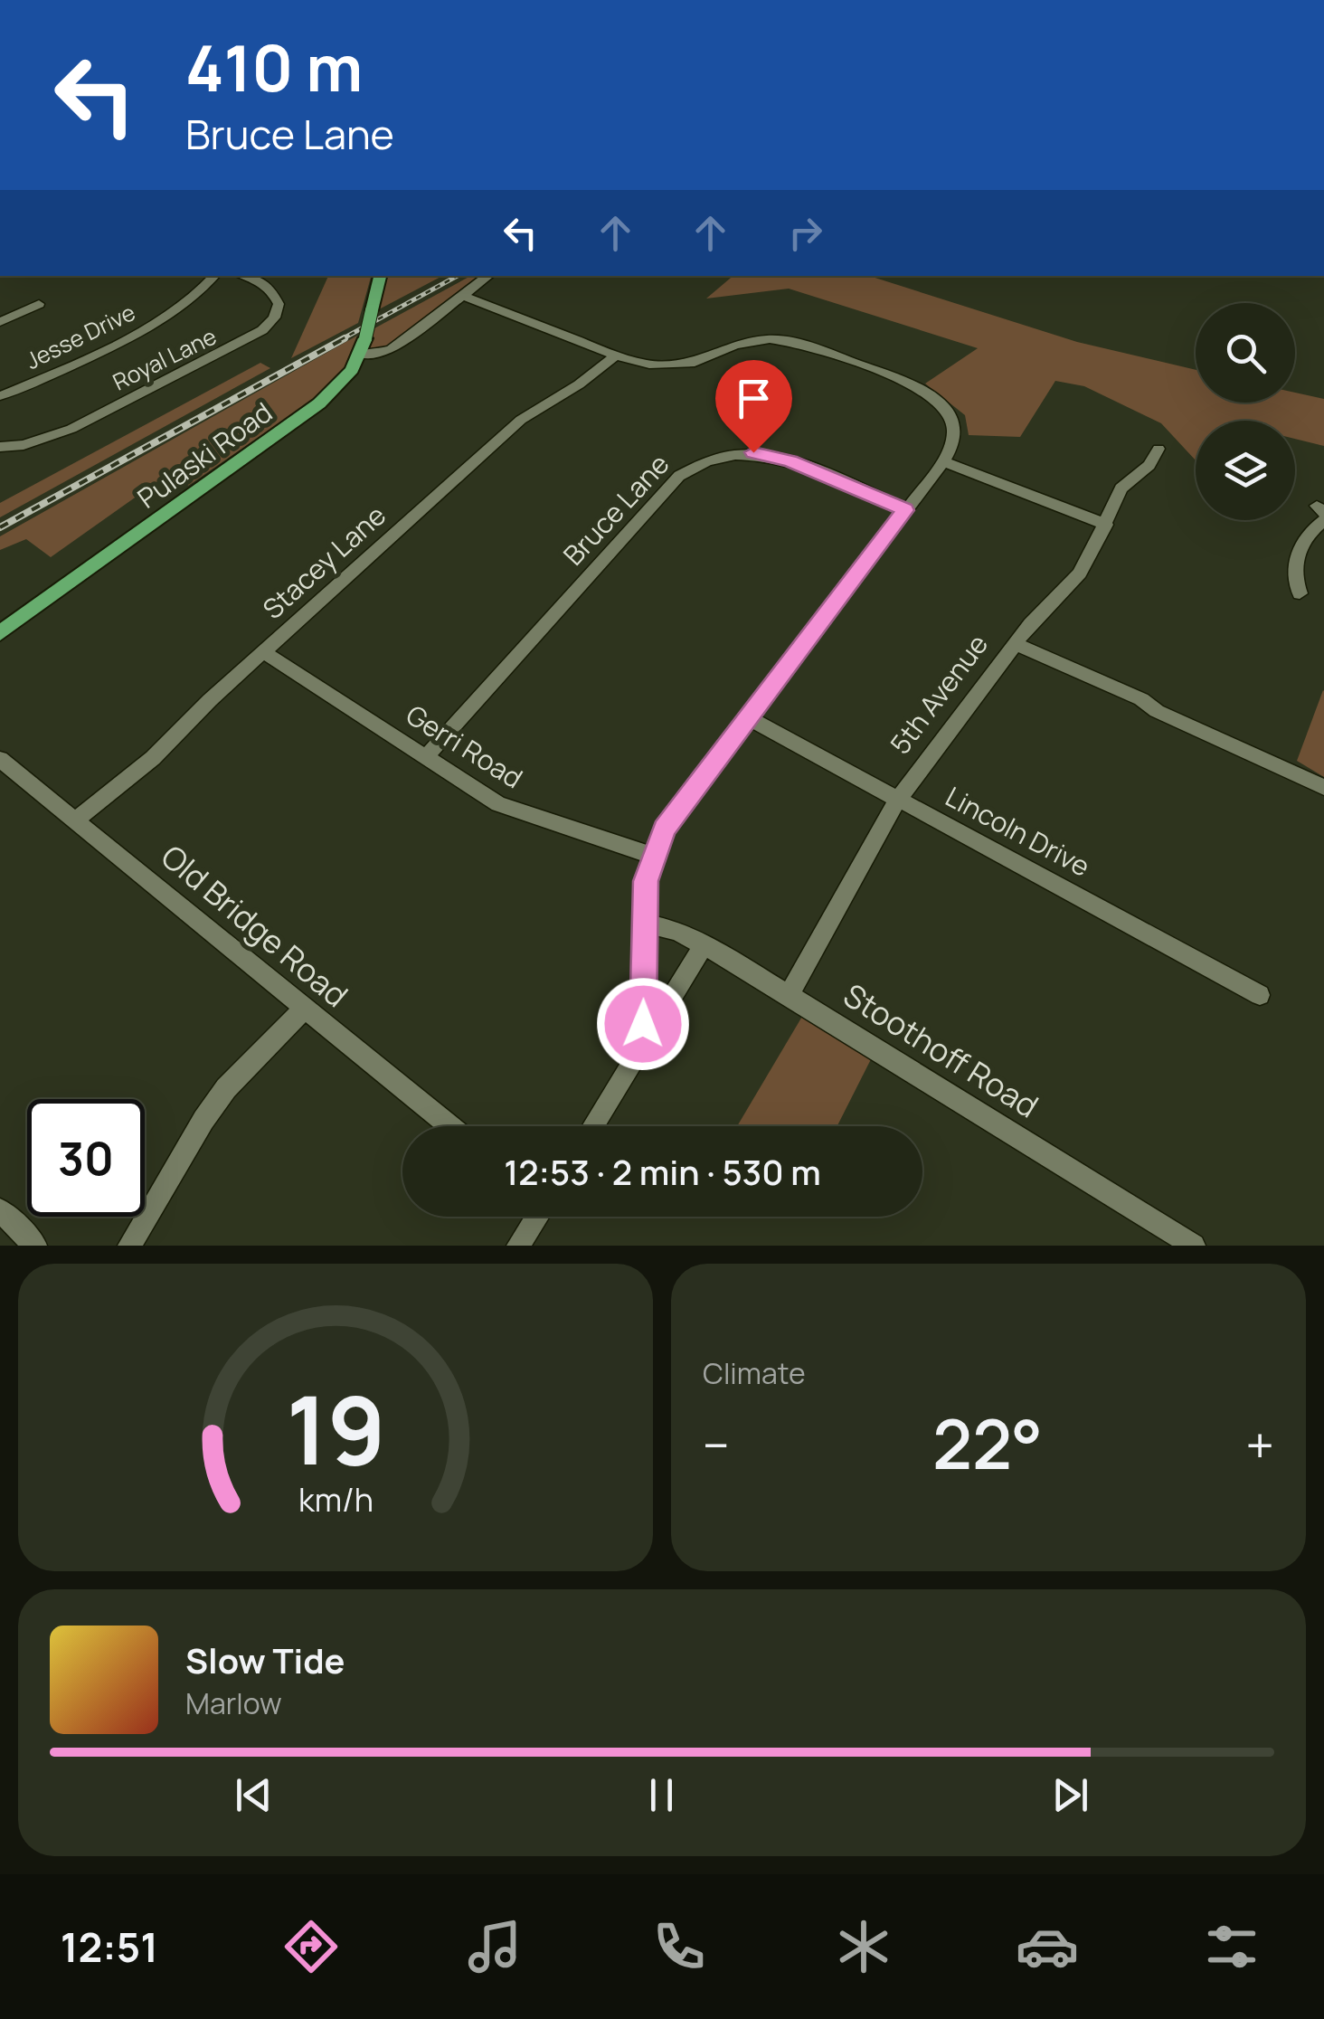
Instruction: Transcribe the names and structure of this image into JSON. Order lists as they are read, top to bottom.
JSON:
{
  "streets": {
    "main road": ["Pulaski Road"],
    "street": [
      "Jesse Drive",
      "Royal Lane",
      "Bruce Lane",
      "Stacey Lane",
      "5th Avenue",
      "Gerri Road",
      "Lincoln Drive",
      "Old Bridge Road",
      "Stoothoff Road"
    ]
  },
  "crossings": [
    ["Bruce Lane", "Gerri Road"],
    ["Stacey Lane", "Gerri Road"],
    ["Stacey Lane", "Old Bridge Road"],
    ["5th Avenue", "Lincoln Drive"],
    ["5th Avenue", "Stoothoff Road"]
  ],
  "page": {
    "turn": ["410 m", "Bruce Lane"],
    "limit": "30",
    "trip": "12:53 · 2 min · 530 m",
    "tile": "Climate",
    "heat": ["−", "22°", "+"],
    "song": ["Slow Tide", "Marlow"],
    "tabs": "12:51",
    "gauge": ["19", "km/h"]
  }
}
